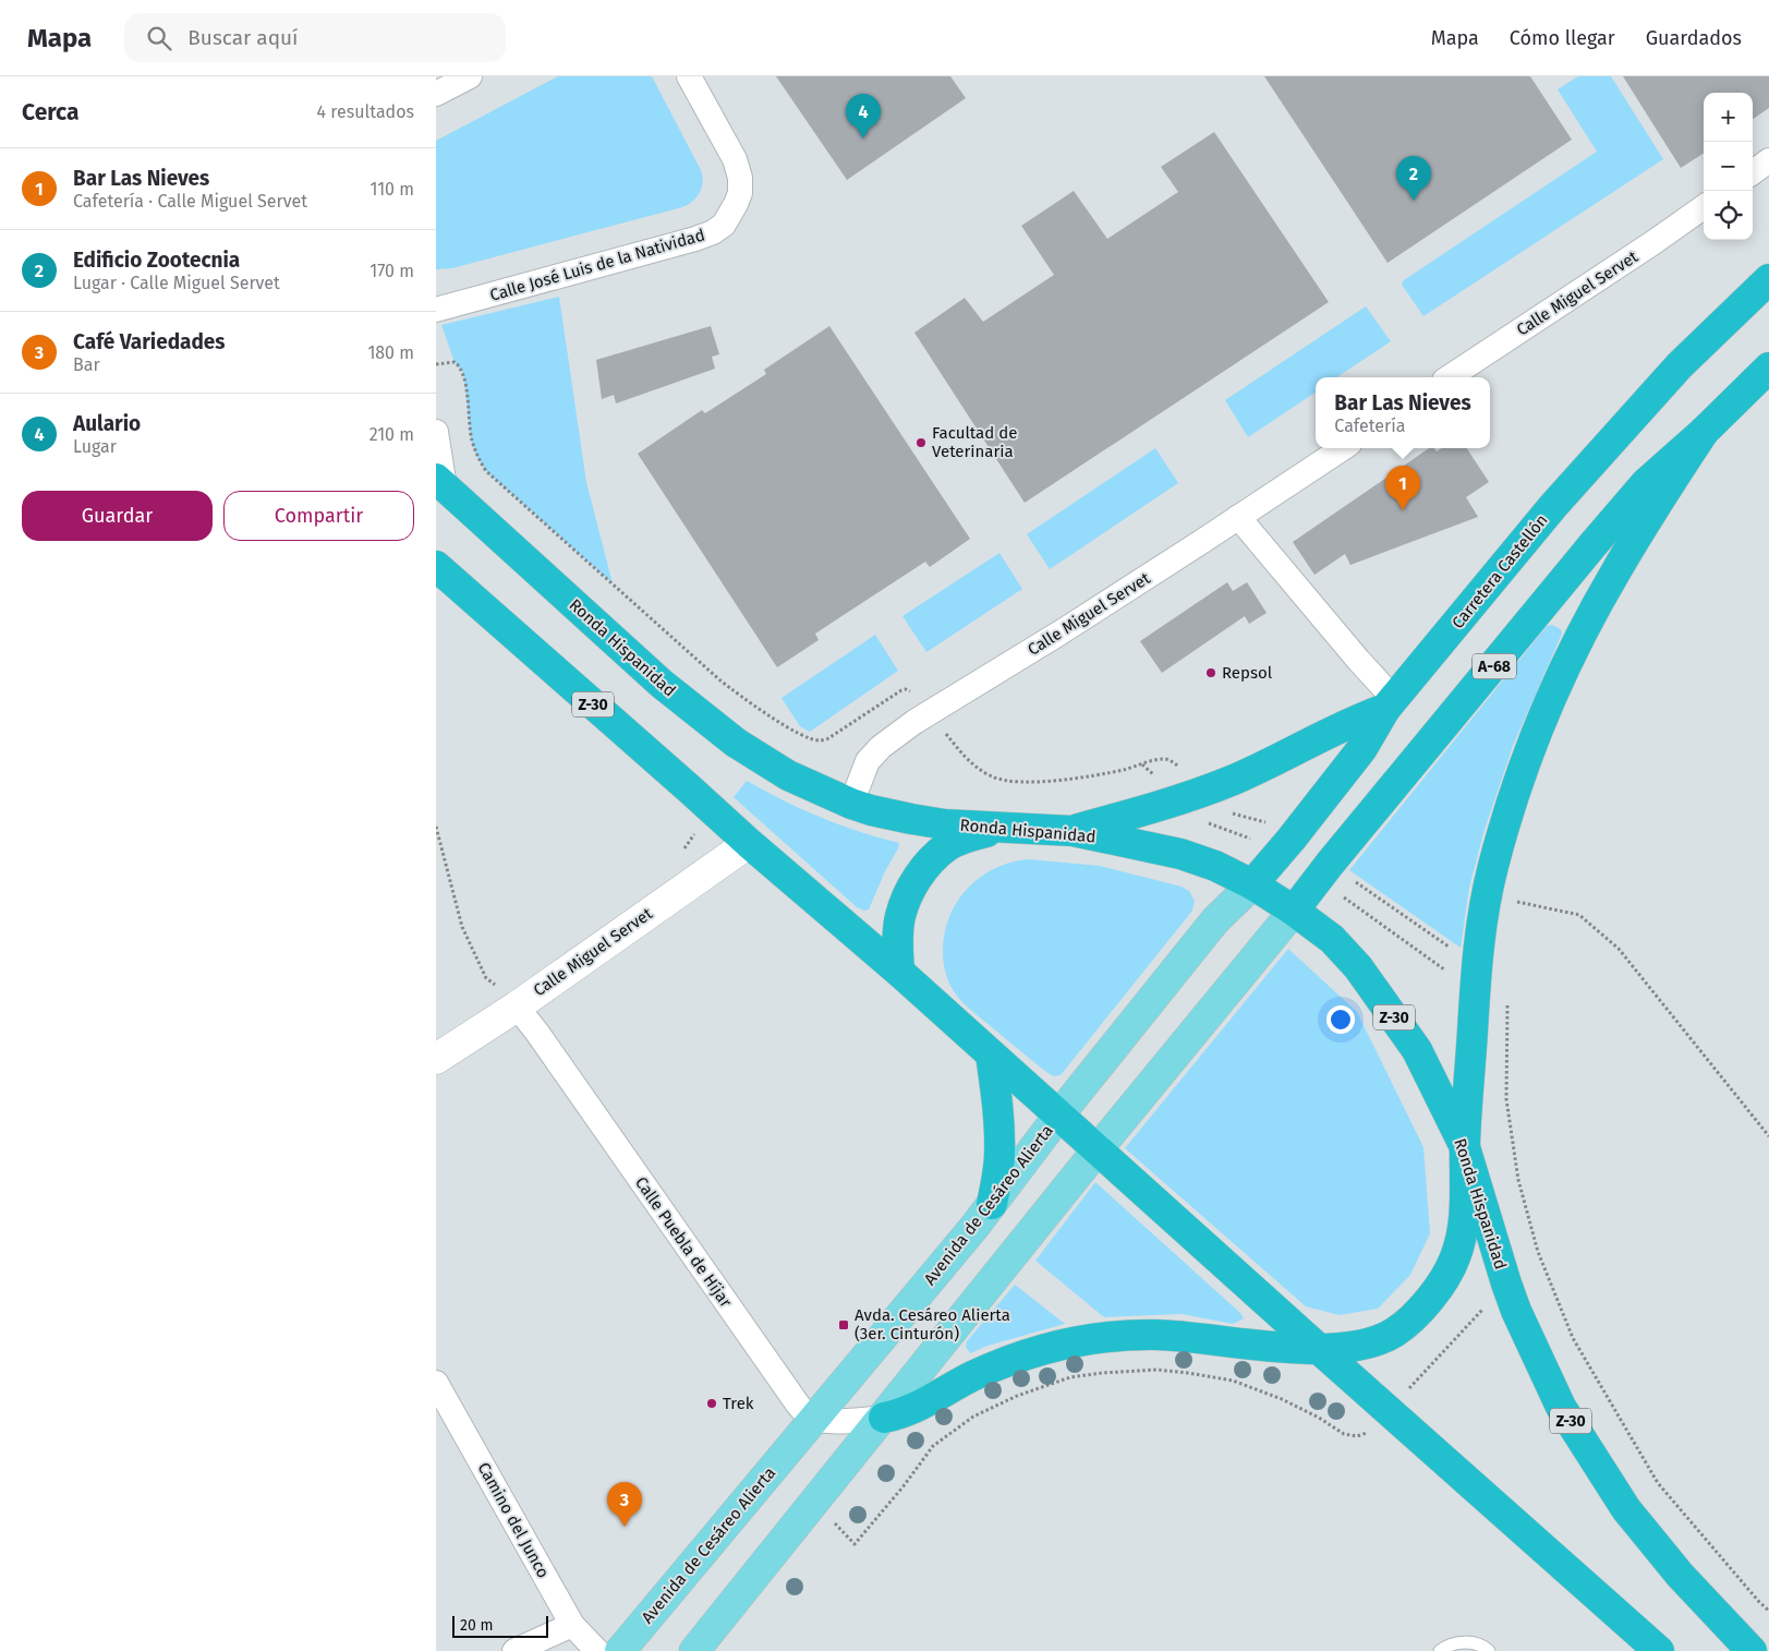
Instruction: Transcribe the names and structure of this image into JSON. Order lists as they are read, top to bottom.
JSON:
{
  "streets": {
    "highway": [
      "Carretera Castellón",
      "Ronda Hispanidad",
      "A-68",
      "Z-30"
    ],
    "main road": ["Calle Miguel Servet", "Avenida de Cesáreo Alierta"],
    "street": ["Calle José Luis de la Natividad", "Calle Puebla de Híjar", "Camino del Junco"]
  },
  "crossings": [
    ["Calle Miguel Servet", "Ronda Hispanidad"],
    ["Calle Miguel Servet", "Z-30"],
    ["Calle Miguel Servet", "Calle Puebla de Híjar"],
    ["Carretera Castellón", "Ronda Hispanidad"],
    ["Carretera Castellón", "Avenida de Cesáreo Alierta"],
    ["Ronda Hispanidad", "A-68"],
    ["Ronda Hispanidad", "Avenida de Cesáreo Alierta"],
    ["Z-30", "Avenida de Cesáreo Alierta"],
    ["Avenida de Cesáreo Alierta", "Calle Puebla de Híjar"]
  ],
  "places": {
    "other": ["Facultad de Veterinaria", "Repsol", "Trek"],
    "transit": ["Avda. Cesáreo Alierta (3er. Cinturón)"]
  },
  "scale_bar": "20 m",
  "page": {
    "header": "Mapa",
    "search": "Buscar aquí",
    "nav": ["Mapa", "Cómo llegar", "Guardados"],
    "heading": ["Cerca", "4 resultados"],
    "map_buttons": ["+", "−"],
    "pins": [
      "4",
      "2",
      "1",
      "3"
    ],
    "list": [
      {
        "mark": "1",
        "name": "Bar Las Nieves",
        "note": "Cafetería · Calle Miguel Servet",
        "value": "110 m"
      },
      {
        "mark": "2",
        "name": "Edificio Zootecnia",
        "note": "Lugar · Calle Miguel Servet",
        "value": "170 m"
      },
      {
        "mark": "3",
        "name": "Café Variedades",
        "note": "Bar",
        "value": "180 m"
      },
      {
        "mark": "4",
        "name": "Aulario",
        "note": "Lugar",
        "value": "210 m"
      }
    ],
    "popup": ["Bar Las Nieves", "Cafetería"],
    "buttons": ["Guardar", "Compartir"],
    "scale": "20 m"
  }
}
